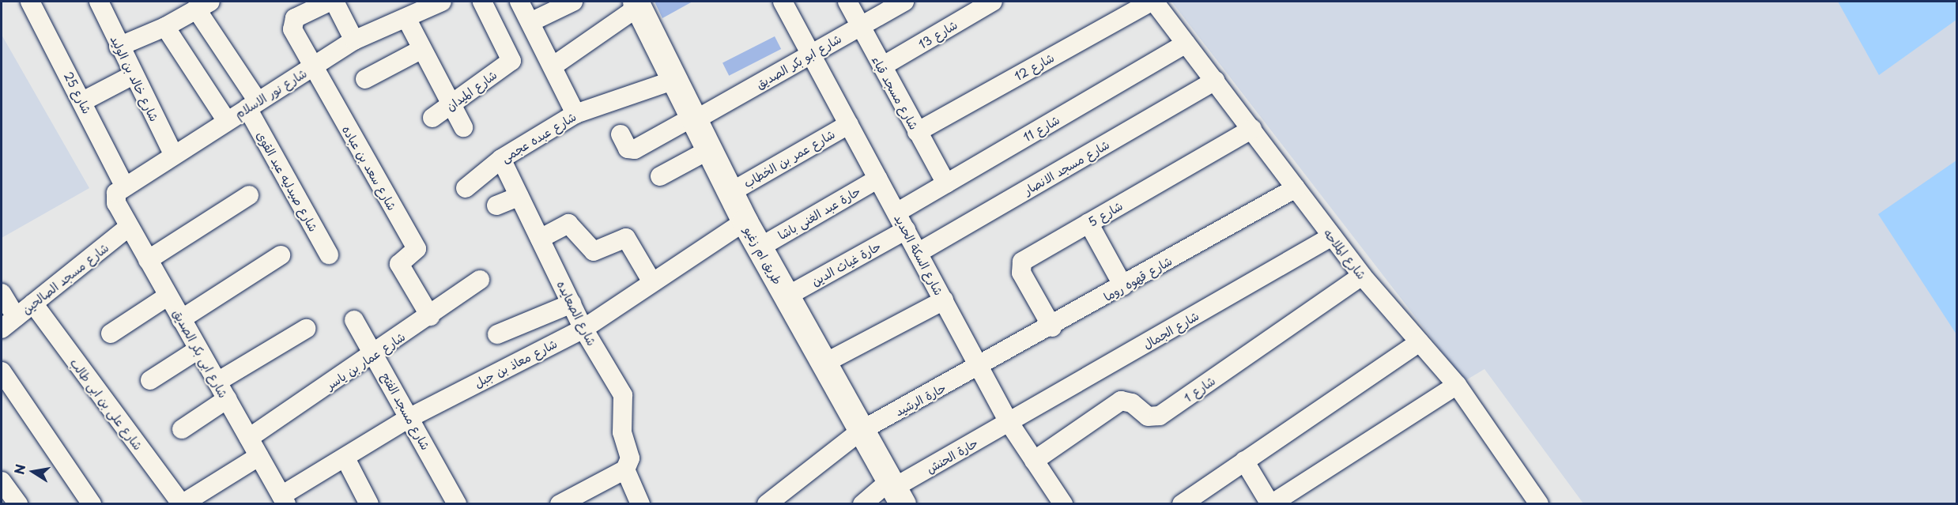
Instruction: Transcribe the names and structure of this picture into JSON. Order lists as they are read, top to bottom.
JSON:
{
  "streets": {
    "main road": ["طريق ام زغيو"],
    "street": [
      "شارع 13",
      "شارع ابو بكر الصديق",
      "شارع 12",
      "شارع خالد بن الوليد",
      "شارع الميدان",
      "شارع 25",
      "شارع مسجد قباء",
      "شارع نور الاسلام",
      "شارع 11",
      "شارع عبده عجمى",
      "شارع عمر بن الخطاب",
      "شارع مسجد الانصار",
      "شارع سعد بن عباده",
      "شارع صيدليه عبد القوى",
      "حارة عبد الغنى باشا",
      "شارع 5",
      "شارع الملاحه",
      "شارع السكة الحديد",
      "حارة غياث الدين",
      "شارع مسجد الصالحين",
      "شارع قهوه روما",
      "شارع الصعايده",
      "شارع الجمال",
      "شارع ابى بكر الصديق",
      "شارع عمار بن ياسر",
      "شارع معاذ بن جبل",
      "شارع 1",
      "حارة الرشيد",
      "شارع على بن ابى طالب",
      "شارع مسجد الفتح",
      "حارة الحنش"
    ]
  },
  "crossings": [
    ["شارع 13", "شارع مسجد قباء"],
    ["شارع ابو بكر الصديق", "شارع مسجد قباء"],
    ["شارع ابو بكر الصديق", "شارع السكة الحديد"],
    ["شارع ابو بكر الصديق", "طريق ام زغيو"],
    ["شارع 12", "شارع مسجد قباء"],
    ["شارع 12", "شارع الملاحه"],
    ["شارع خالد بن الوليد", "شارع نور الاسلام"],
    ["شارع 25", "شارع نور الاسلام"],
    ["شارع 25", "شارع ابى بكر الصديق"],
    ["شارع مسجد قباء", "شارع 11"],
    ["شارع نور الاسلام", "شارع سعد بن عباده"],
    ["شارع نور الاسلام", "شارع صيدليه عبد القوى"],
    ["شارع نور الاسلام", "شارع ابى بكر الصديق"],
    ["شارع 11", "شارع الملاحه"],
    ["شارع 11", "شارع السكة الحديد"],
    ["شارع عبده عجمى", "طريق ام زغيو"],
    ["شارع عبده عجمى", "شارع الصعايده"],
    ["شارع عمر بن الخطاب", "شارع السكة الحديد"],
    ["شارع عمر بن الخطاب", "طريق ام زغيو"],
    ["شارع مسجد الانصار", "شارع الملاحه"],
    ["شارع مسجد الانصار", "شارع السكة الحديد"],
    ["شارع سعد بن عباده", "شارع عمار بن ياسر"],
    ["حارة عبد الغنى باشا", "شارع السكة الحديد"],
    ["حارة عبد الغنى باشا", "طريق ام زغيو"],
    ["شارع 5", "شارع الملاحه"],
    ["شارع 5", "شارع قهوه روما"],
    ["شارع الملاحه", "شارع قهوه روما"],
    ["شارع الملاحه", "شارع الجمال"],
    ["شارع الملاحه", "شارع 1"],
    ["شارع السكة الحديد", "حارة غياث الدين"],
    ["شارع السكة الحديد", "شارع قهوه روما"],
    ["شارع السكة الحديد", "شارع الجمال"],
    ["شارع السكة الحديد", "شارع 1"],
    ["شارع السكة الحديد", "حارة الرشيد"],
    ["شارع السكة الحديد", "حارة الحنش"],
    ["طريق ام زغيو", "حارة غياث الدين"],
    ["طريق ام زغيو", "شارع معاذ بن جبل"],
    ["طريق ام زغيو", "حارة الرشيد"],
    ["طريق ام زغيو", "حارة الحنش"],
    ["شارع مسجد الصالحين", "شارع ابى بكر الصديق"],
    ["شارع مسجد الصالحين", "شارع على بن ابى طالب"],
    ["شارع قهوه روما", "حارة الرشيد"],
    ["شارع الصعايده", "شارع معاذ بن جبل"],
    ["شارع الجمال", "حارة الحنش"],
    ["شارع ابى بكر الصديق", "شارع عمار بن ياسر"],
    ["شارع ابى بكر الصديق", "شارع معاذ بن جبل"],
    ["شارع عمار بن ياسر", "شارع مسجد الفتح"],
    ["شارع معاذ بن جبل", "شارع مسجد الفتح"]
  ],
  "north": "left"
}
